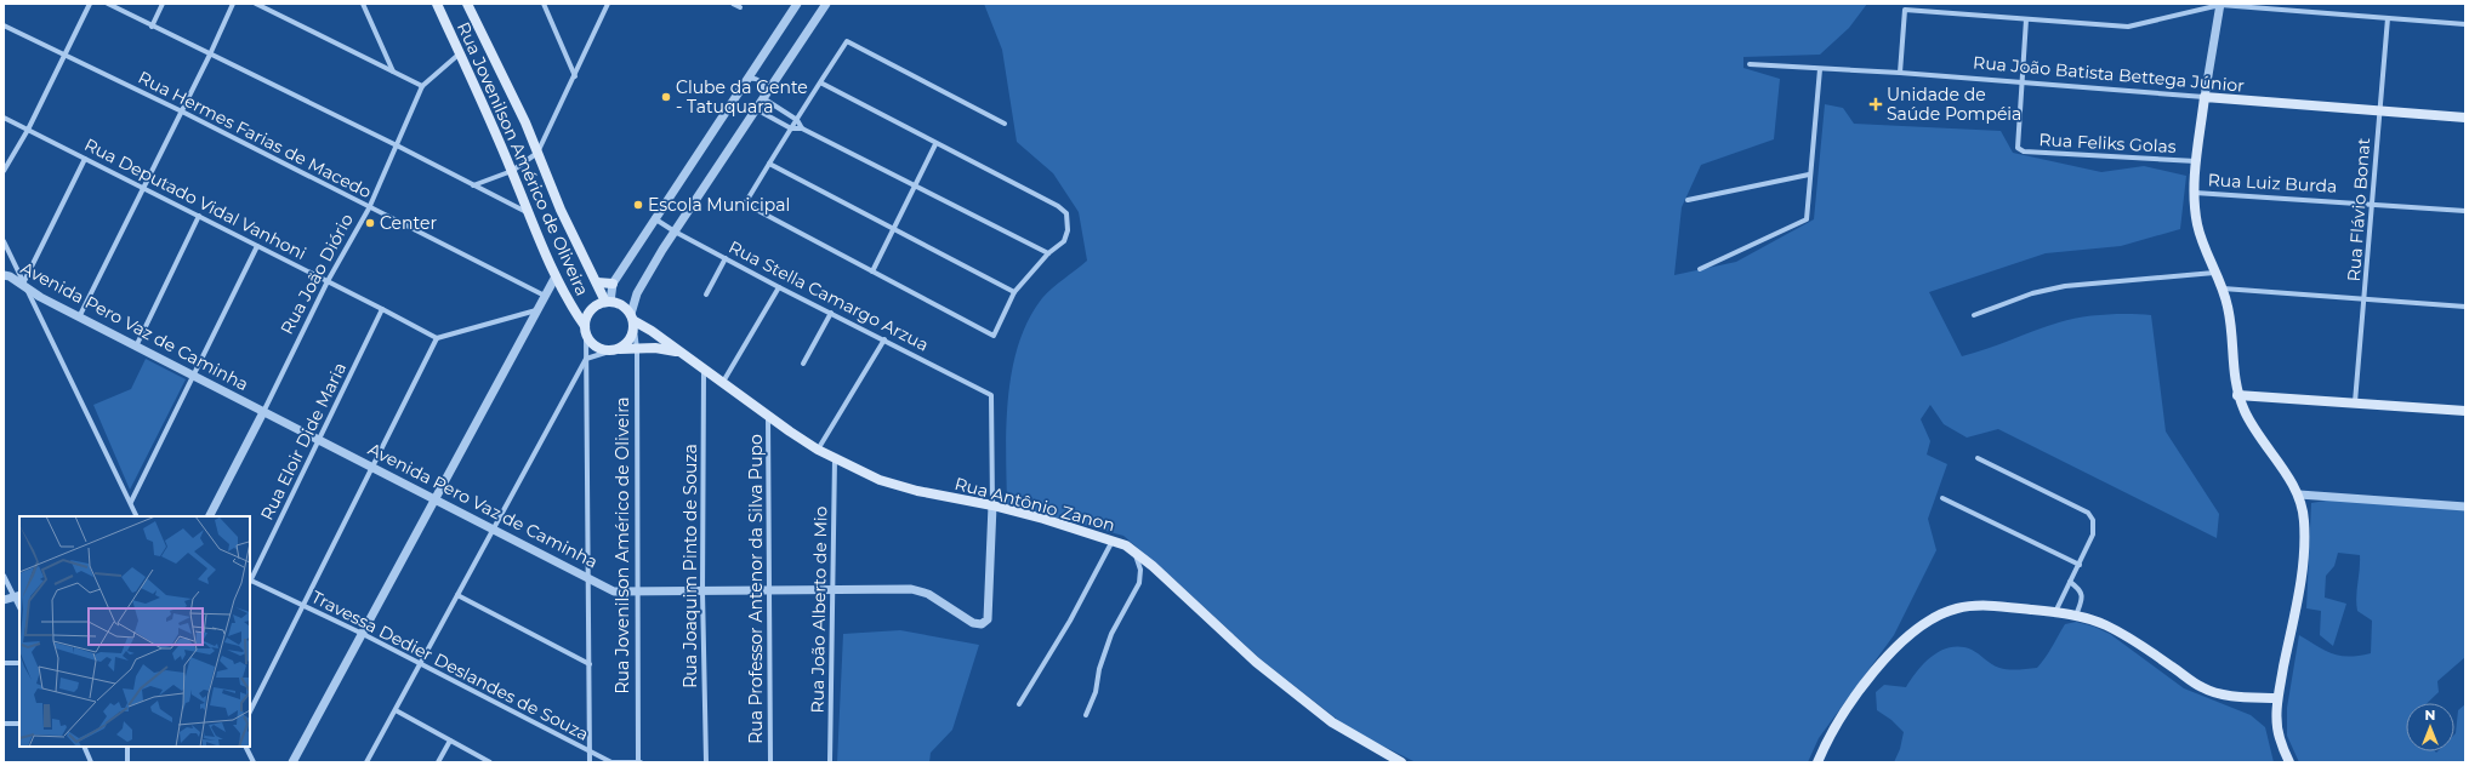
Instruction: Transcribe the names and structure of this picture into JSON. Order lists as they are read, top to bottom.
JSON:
{
  "streets": {
    "main road": ["Rua João Batista Bettega Júnior", "Rua Jovenilson Américo de Oliveira", "Rua Antônio Zanon"],
    "street": [
      "Rua Hermes Farias de Macedo",
      "Rua Feliks Golas",
      "Rua Luiz Burda",
      "Rua Deputado Vidal Vanhoni",
      "Rua Flávio Bonat",
      "Rua João Diório",
      "Rua Stella Camargo Arzua",
      "Avenida Pero Vaz de Caminha",
      "Rua Eloir Dide Maria",
      "Rua Joaquim Pinto de Souza",
      "Rua Professor Antenor da Silva Pupo",
      "Rua João Alberto de Mio",
      "Travessa Dedier Deslandes de Souza"
    ]
  },
  "crossings": [
    ["Rua João Batista Bettega Júnior", "Rua Feliks Golas"],
    ["Rua João Batista Bettega Júnior", "Rua Flávio Bonat"],
    ["Rua Hermes Farias de Macedo", "Rua João Diório"],
    ["Rua Jovenilson Américo de Oliveira", "Rua João Diório"],
    ["Rua Jovenilson Américo de Oliveira", "Avenida Pero Vaz de Caminha"],
    ["Rua Jovenilson Américo de Oliveira", "Rua Antônio Zanon"],
    ["Rua Jovenilson Américo de Oliveira", "Travessa Dedier Deslandes de Souza"],
    ["Rua Luiz Burda", "Rua Flávio Bonat"],
    ["Rua Deputado Vidal Vanhoni", "Rua João Diório"],
    ["Rua Deputado Vidal Vanhoni", "Rua Eloir Dide Maria"],
    ["Rua João Diório", "Avenida Pero Vaz de Caminha"],
    ["Rua Stella Camargo Arzua", "Avenida Pero Vaz de Caminha"],
    ["Rua Stella Camargo Arzua", "Rua Antônio Zanon"],
    ["Avenida Pero Vaz de Caminha", "Rua Eloir Dide Maria"],
    ["Avenida Pero Vaz de Caminha", "Rua Antônio Zanon"],
    ["Avenida Pero Vaz de Caminha", "Rua Joaquim Pinto de Souza"],
    ["Avenida Pero Vaz de Caminha", "Rua Professor Antenor da Silva Pupo"],
    ["Avenida Pero Vaz de Caminha", "Rua João Alberto de Mio"],
    ["Rua Eloir Dide Maria", "Travessa Dedier Deslandes de Souza"],
    ["Rua Antônio Zanon", "Rua Joaquim Pinto de Souza"],
    ["Rua Antônio Zanon", "Rua Professor Antenor da Silva Pupo"],
    ["Rua Antônio Zanon", "Rua João Alberto de Mio"]
  ],
  "places": {
    "other": ["Clube da Gente - Tatuquara", "Escola Municipal", "Center"],
    "health": ["Unidade de Saúde Pompéia"]
  },
  "north": "top"
}
